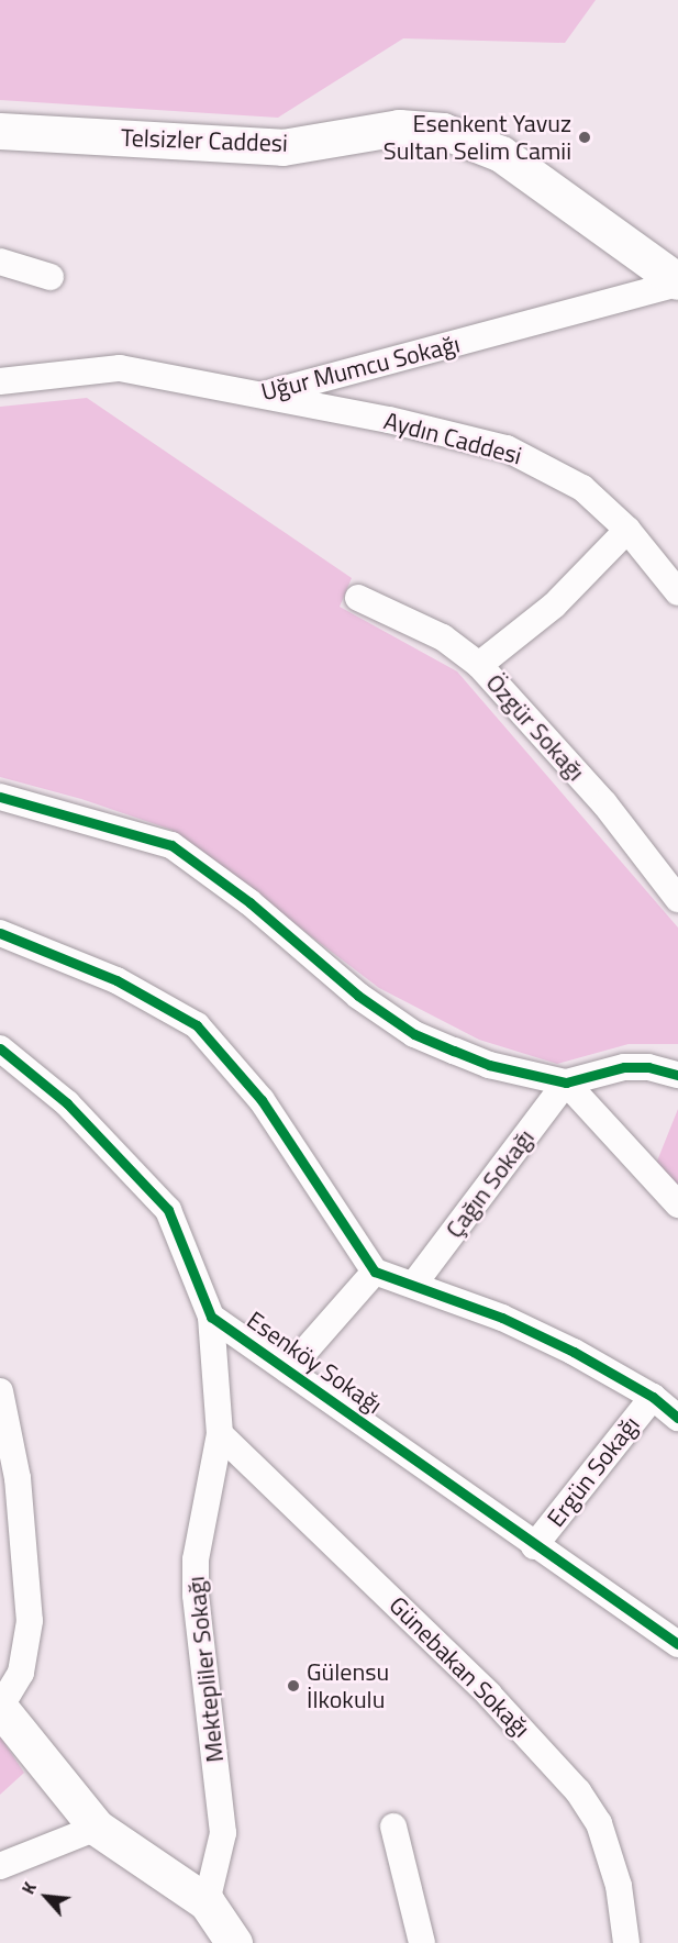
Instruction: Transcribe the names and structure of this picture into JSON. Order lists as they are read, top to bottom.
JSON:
{
  "streets": {
    "street": [
      "Telsizler Caddesi",
      "Uğur Mumcu Sokağı",
      "Aydın Caddesi",
      "Özgür Sokağı",
      "Çağın Sokağı",
      "Esenköy Sokağı",
      "Ergün Sokağı",
      "Günebakan Sokağı",
      "Mektepliler Sokağı"
    ]
  },
  "crossings": [
    ["Telsizler Caddesi", "Uğur Mumcu Sokağı"],
    ["Uğur Mumcu Sokağı", "Aydın Caddesi"],
    ["Esenköy Sokağı", "Ergün Sokağı"],
    ["Esenköy Sokağı", "Mektepliler Sokağı"],
    ["Günebakan Sokağı", "Mektepliler Sokağı"]
  ],
  "places": ["Esenkent Yavuz Sultan Selim Camii", "Gülensu İlkokulu"],
  "north": "top left"
}
